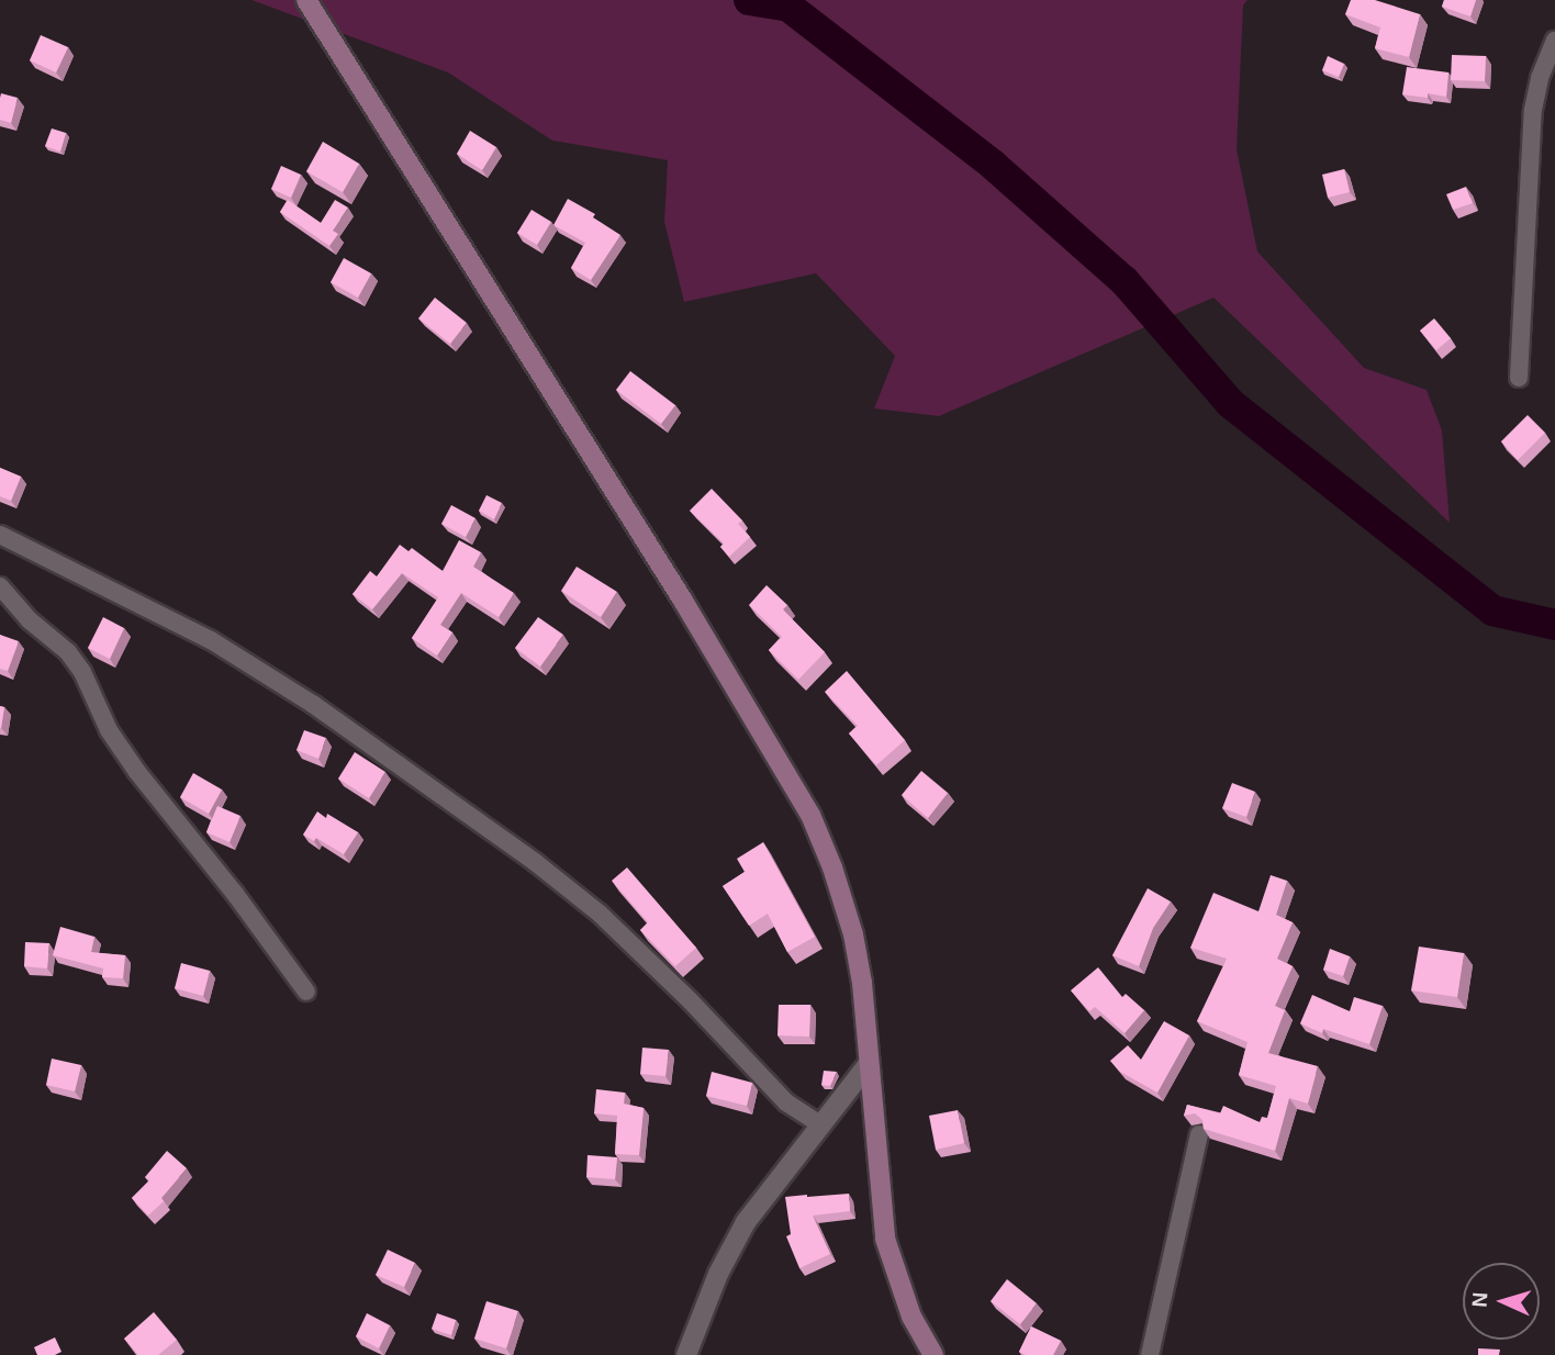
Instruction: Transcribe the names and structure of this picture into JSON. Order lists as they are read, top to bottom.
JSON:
{
  "north": "left"
}
